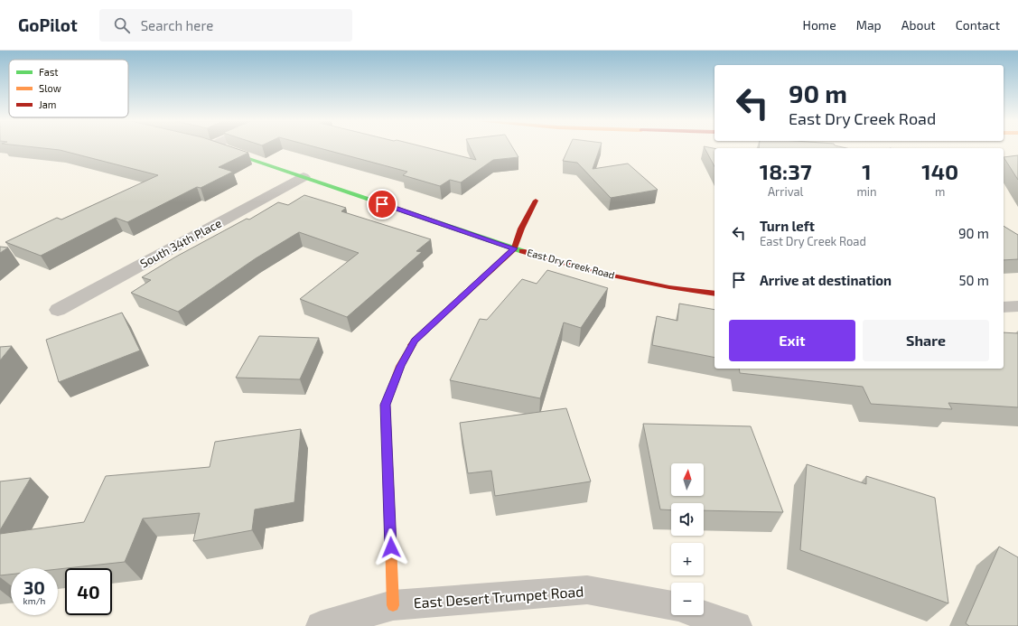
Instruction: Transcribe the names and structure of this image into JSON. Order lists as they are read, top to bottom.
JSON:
{
  "streets": {
    "street": ["South 34th Place", "East Dry Creek Road", "East Desert Trumpet Road"]
  },
  "crossings": [
    ["South 34th Place", "East Dry Creek Road"]
  ],
  "legend": ["Fast", "Slow", "Jam"],
  "north": "top",
  "page": {
    "header": "GoPilot",
    "search": "Search here",
    "nav": [
      "Home",
      "Map",
      "About",
      "Contact"
    ],
    "turn": ["90 m", "East Dry Creek Road"],
    "eta": [
      "18:37",
      "Arrival",
      "1",
      "min",
      "140",
      "m"
    ],
    "list": [
      {
        "name": "Turn left",
        "note": "East Dry Creek Road",
        "value": "90 m"
      },
      {
        "name": "Arrive at destination",
        "value": "50 m"
      }
    ],
    "buttons": ["Exit", "Share"],
    "map_buttons": ["+", "−"],
    "speed": "30 km/h",
    "limit": "40"
  }
}
